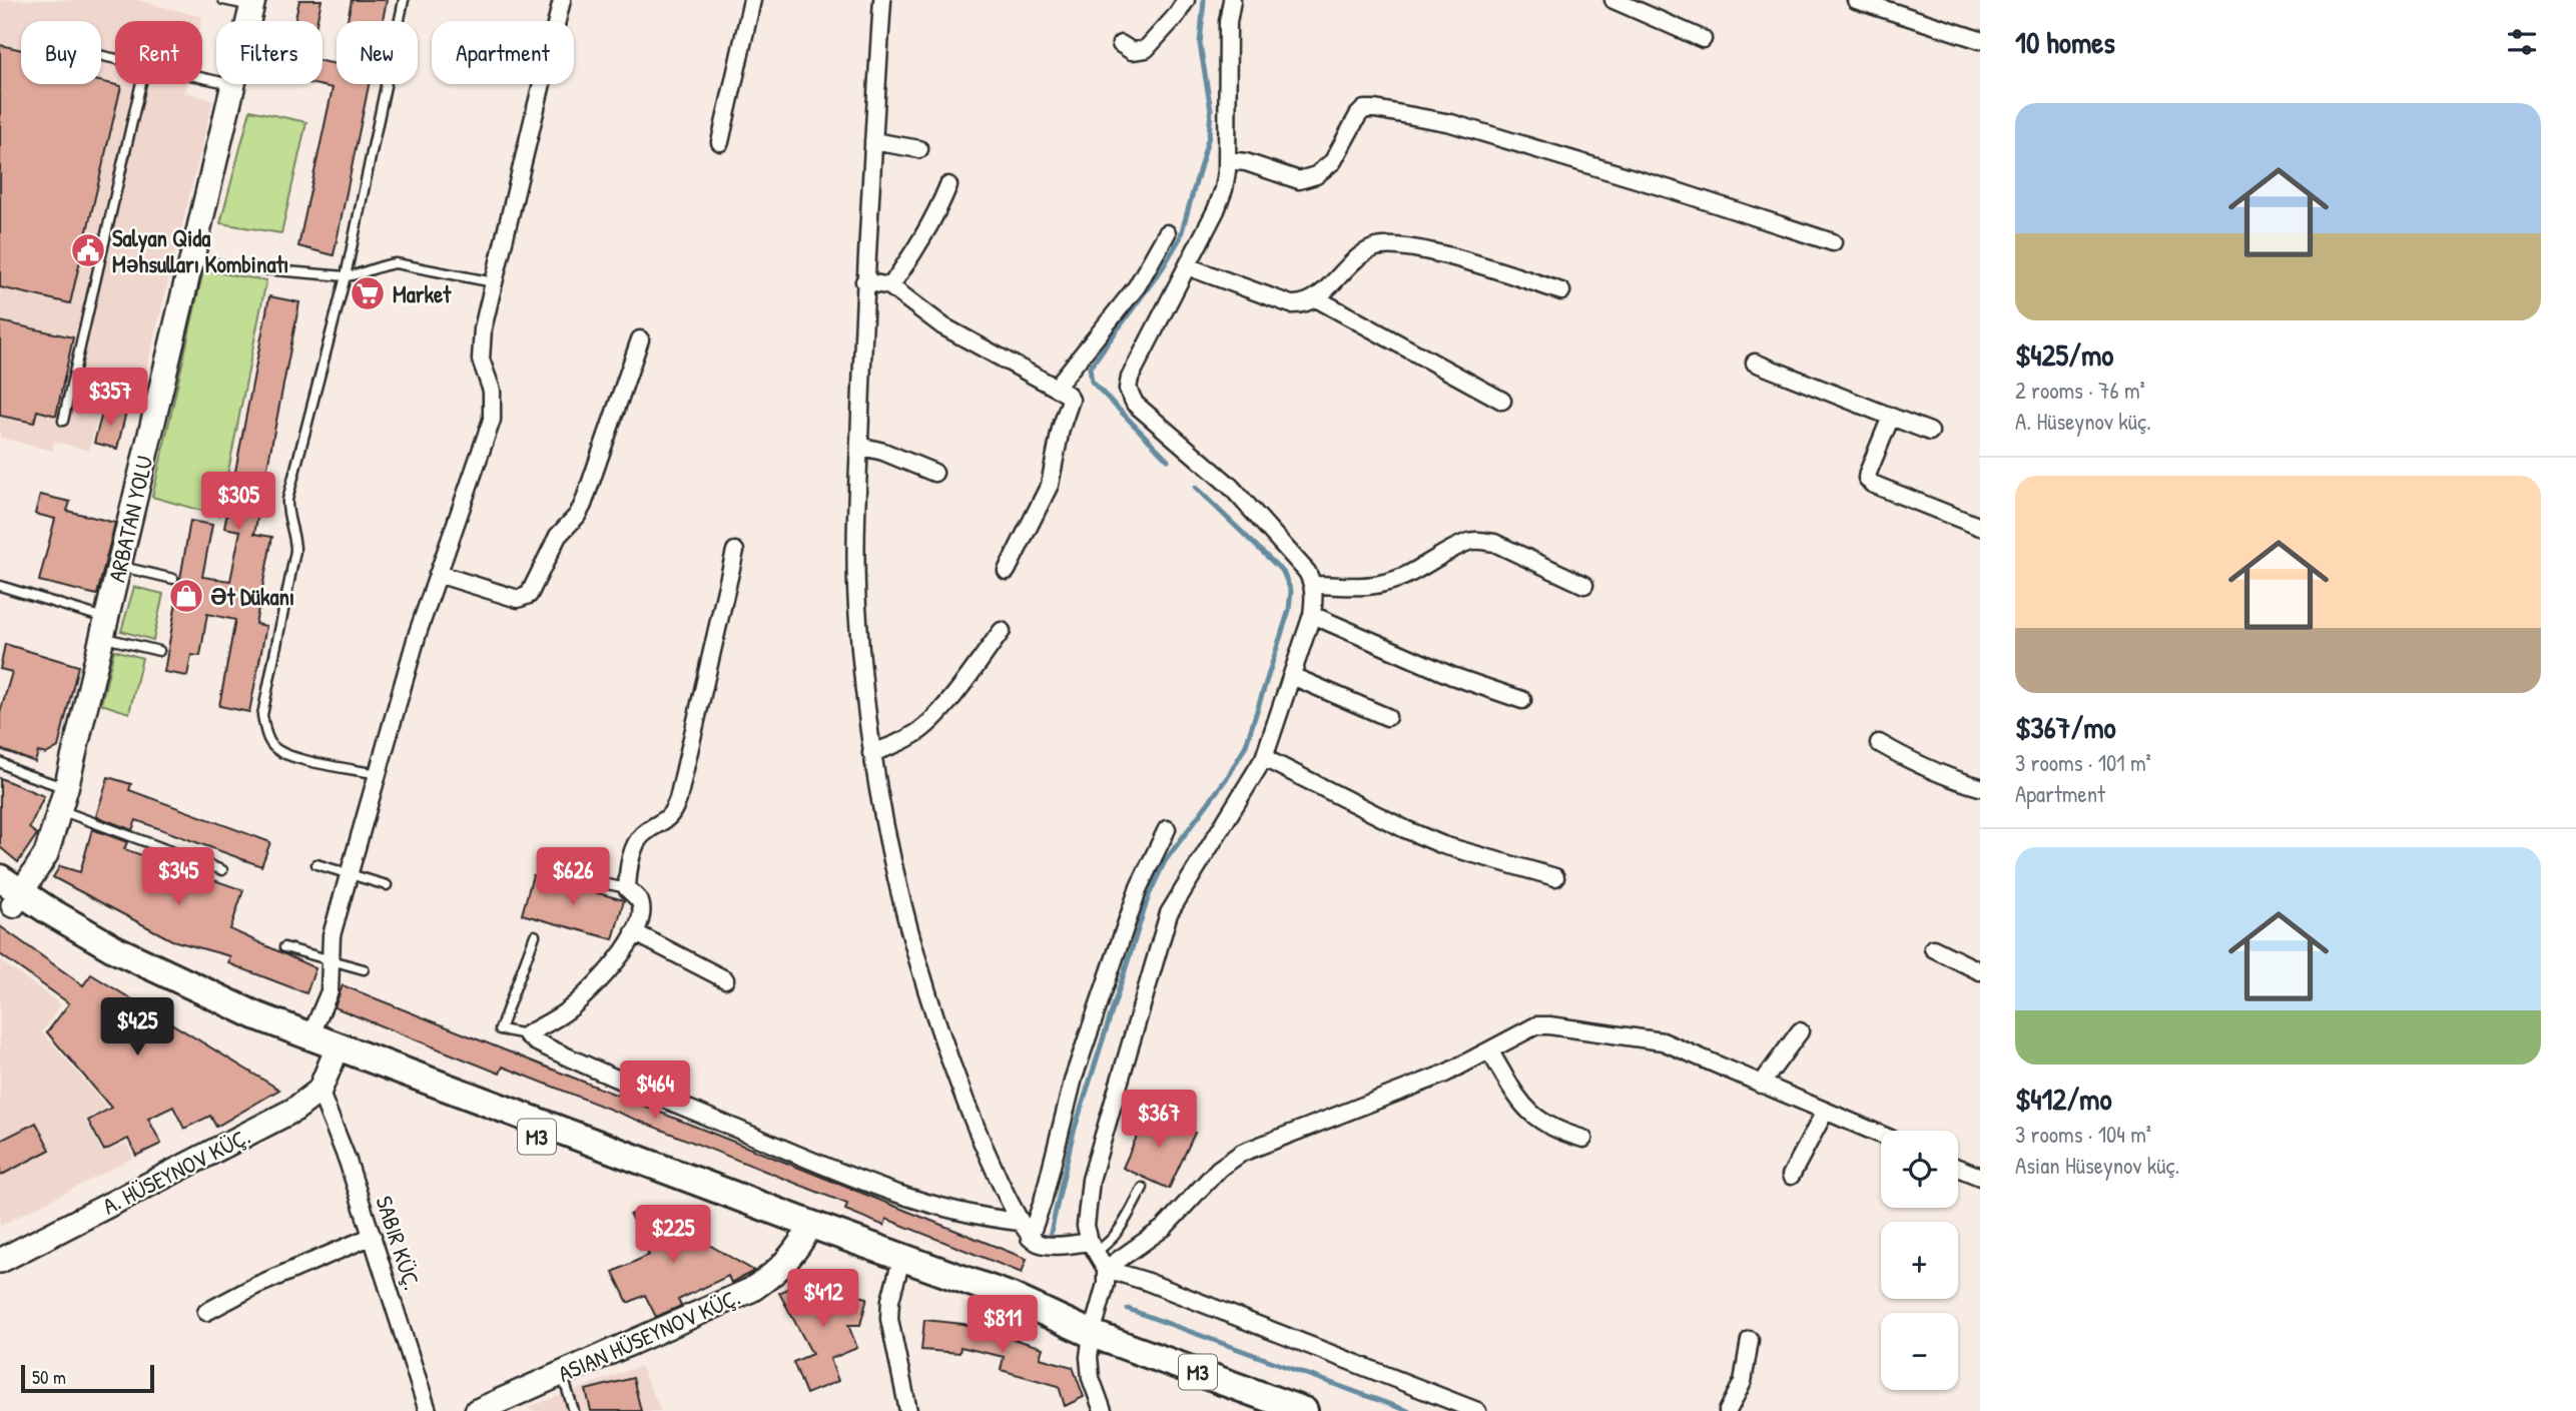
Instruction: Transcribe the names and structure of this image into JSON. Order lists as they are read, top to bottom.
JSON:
{
  "streets": {
    "main road": [
      "ARBATAN YOLU",
      "M3",
      "A. HÜSEYNOV KÜÇ.",
      "ASIAN HÜSEYNOV KÜÇ."
    ],
    "street": ["SABIR KÜÇ."]
  },
  "crossings": [
    ["ARBATAN YOLU", "M3"],
    ["M3", "A. HÜSEYNOV KÜÇ."],
    ["M3", "ASIAN HÜSEYNOV KÜÇ."],
    ["A. HÜSEYNOV KÜÇ.", "SABIR KÜÇ."]
  ],
  "places": {
    "public building": ["Salyan Qida Məhsulları Kombinatı"],
    "supermarket": ["Market"],
    "shop": ["Ət Dükanı"]
  },
  "scale_bar": "50 m",
  "page": {
    "heading": "10 homes",
    "chip": [
      "Buy",
      "Rent",
      "Filters",
      "New",
      "Apartment"
    ],
    "list": [
      {
        "name": "$425/mo",
        "note": "2 rooms · 76 m² · A. Hüseynov küç."
      },
      {
        "name": "$367/mo",
        "note": "3 rooms · 101 m² · Apartment"
      },
      {
        "name": "$412/mo",
        "note": "3 rooms · 104 m² · Asian Hüseynov küç."
      }
    ],
    "price": [
      "$357",
      "$305",
      "$345",
      "$626",
      "$425",
      "$464",
      "$367",
      "$225",
      "$412",
      "$811"
    ],
    "map_buttons": ["+", "−"],
    "scale": "50 m"
  }
}
